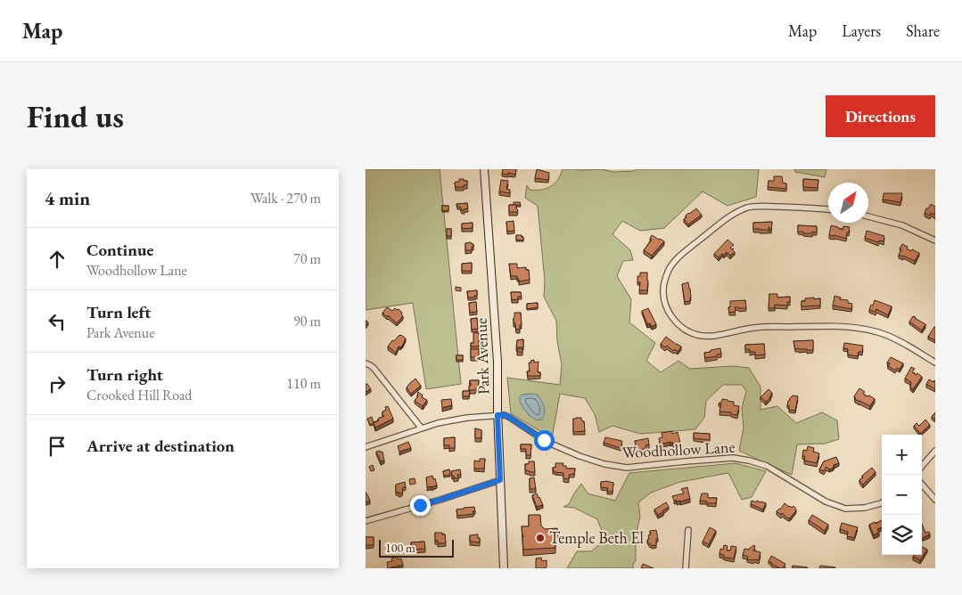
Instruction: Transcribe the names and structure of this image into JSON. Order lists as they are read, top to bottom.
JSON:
{
  "streets": {
    "main road": ["Park Avenue"],
    "street": ["Woodhollow Lane"]
  },
  "crossings": [
    ["Park Avenue", "Woodhollow Lane"]
  ],
  "places": ["Temple Beth El"],
  "scale_bar": "100 m",
  "north": "top right",
  "page": {
    "header": "Map",
    "nav": ["Map", "Layers", "Share"],
    "buttons": "Directions",
    "title": "Find us",
    "heading": ["4 min", "Walk · 270 m"],
    "list": [
      ["Continue", "Woodhollow Lane", "70 m"],
      ["Turn left", "Park Avenue", "90 m"],
      ["Turn right", "Crooked Hill Road", "110 m"],
      "Arrive at destination"
    ],
    "map_buttons": ["+", "−"],
    "scale": "100 m"
  }
}
